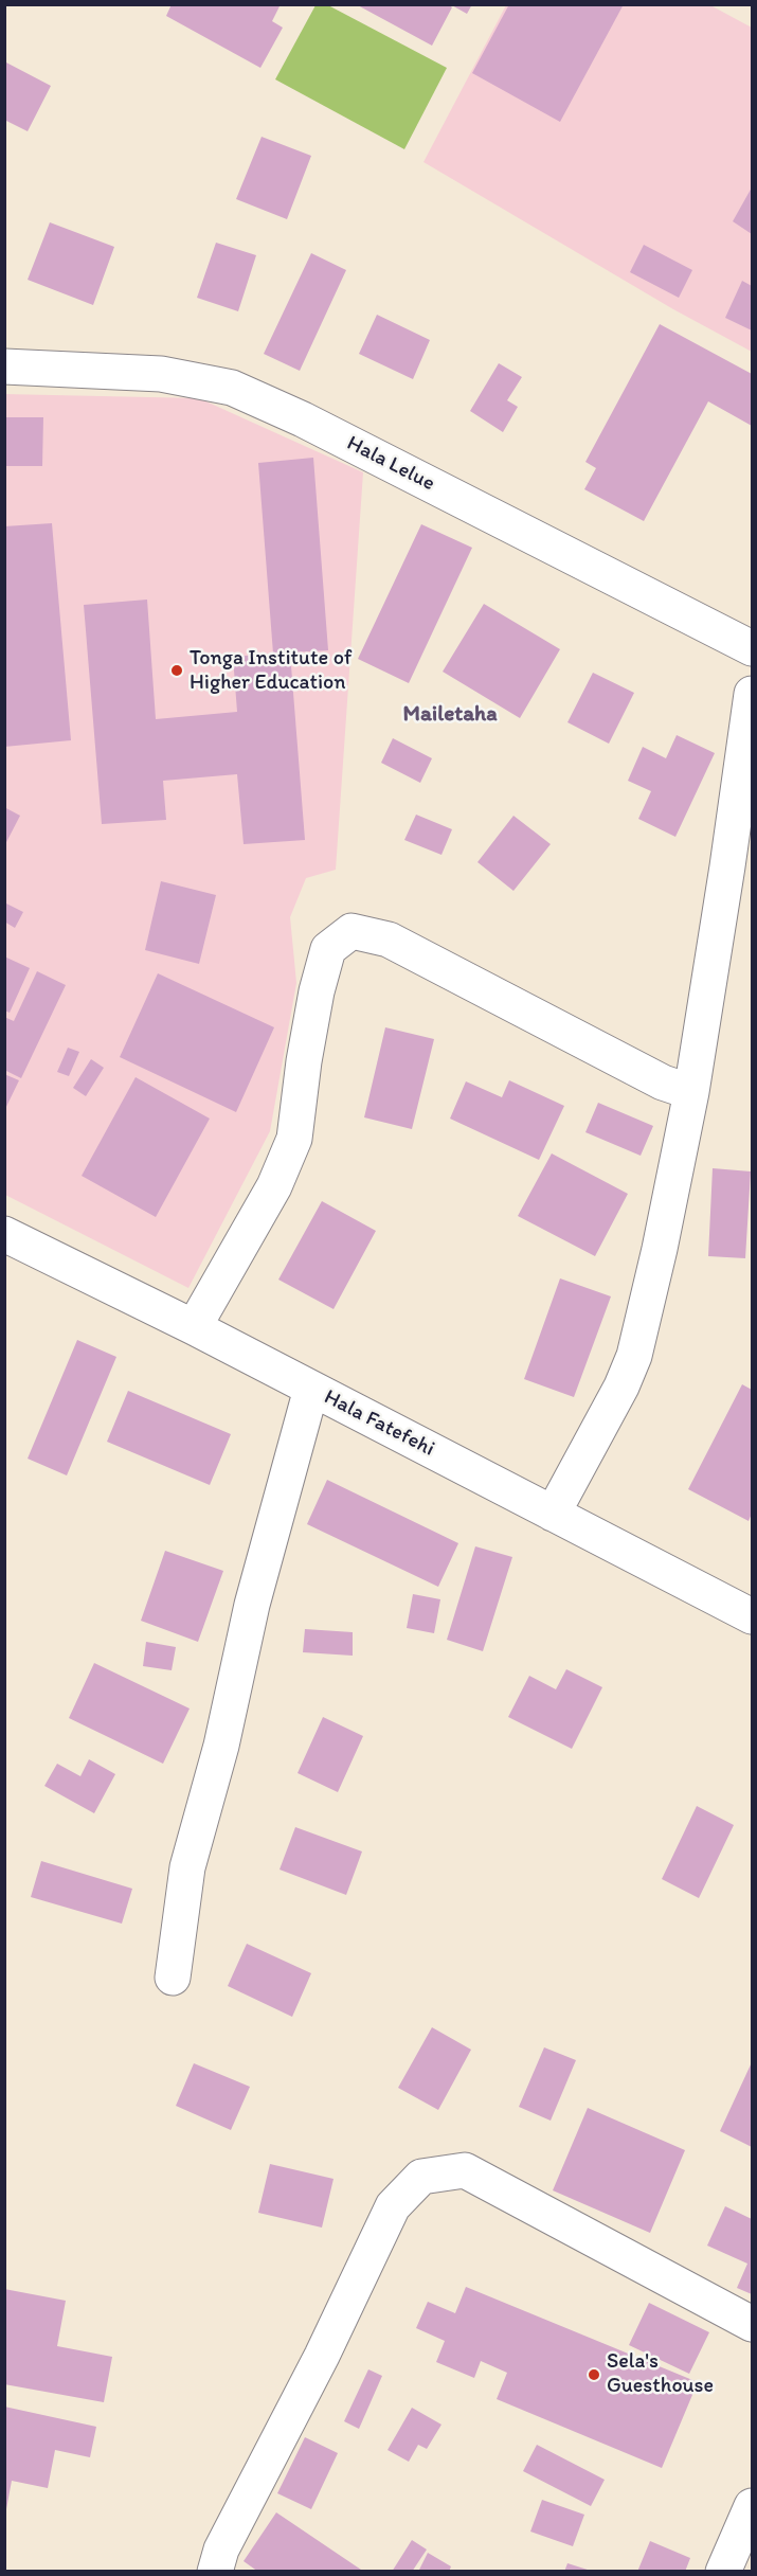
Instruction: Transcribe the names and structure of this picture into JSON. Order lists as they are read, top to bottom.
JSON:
{
  "streets": {
    "street": ["Hala Lelue", "Hala Fatefehi"]
  },
  "districts": ["Mailetaha"],
  "places": ["Tonga Institute of Higher Education", "Sela's Guesthouse"]
}
